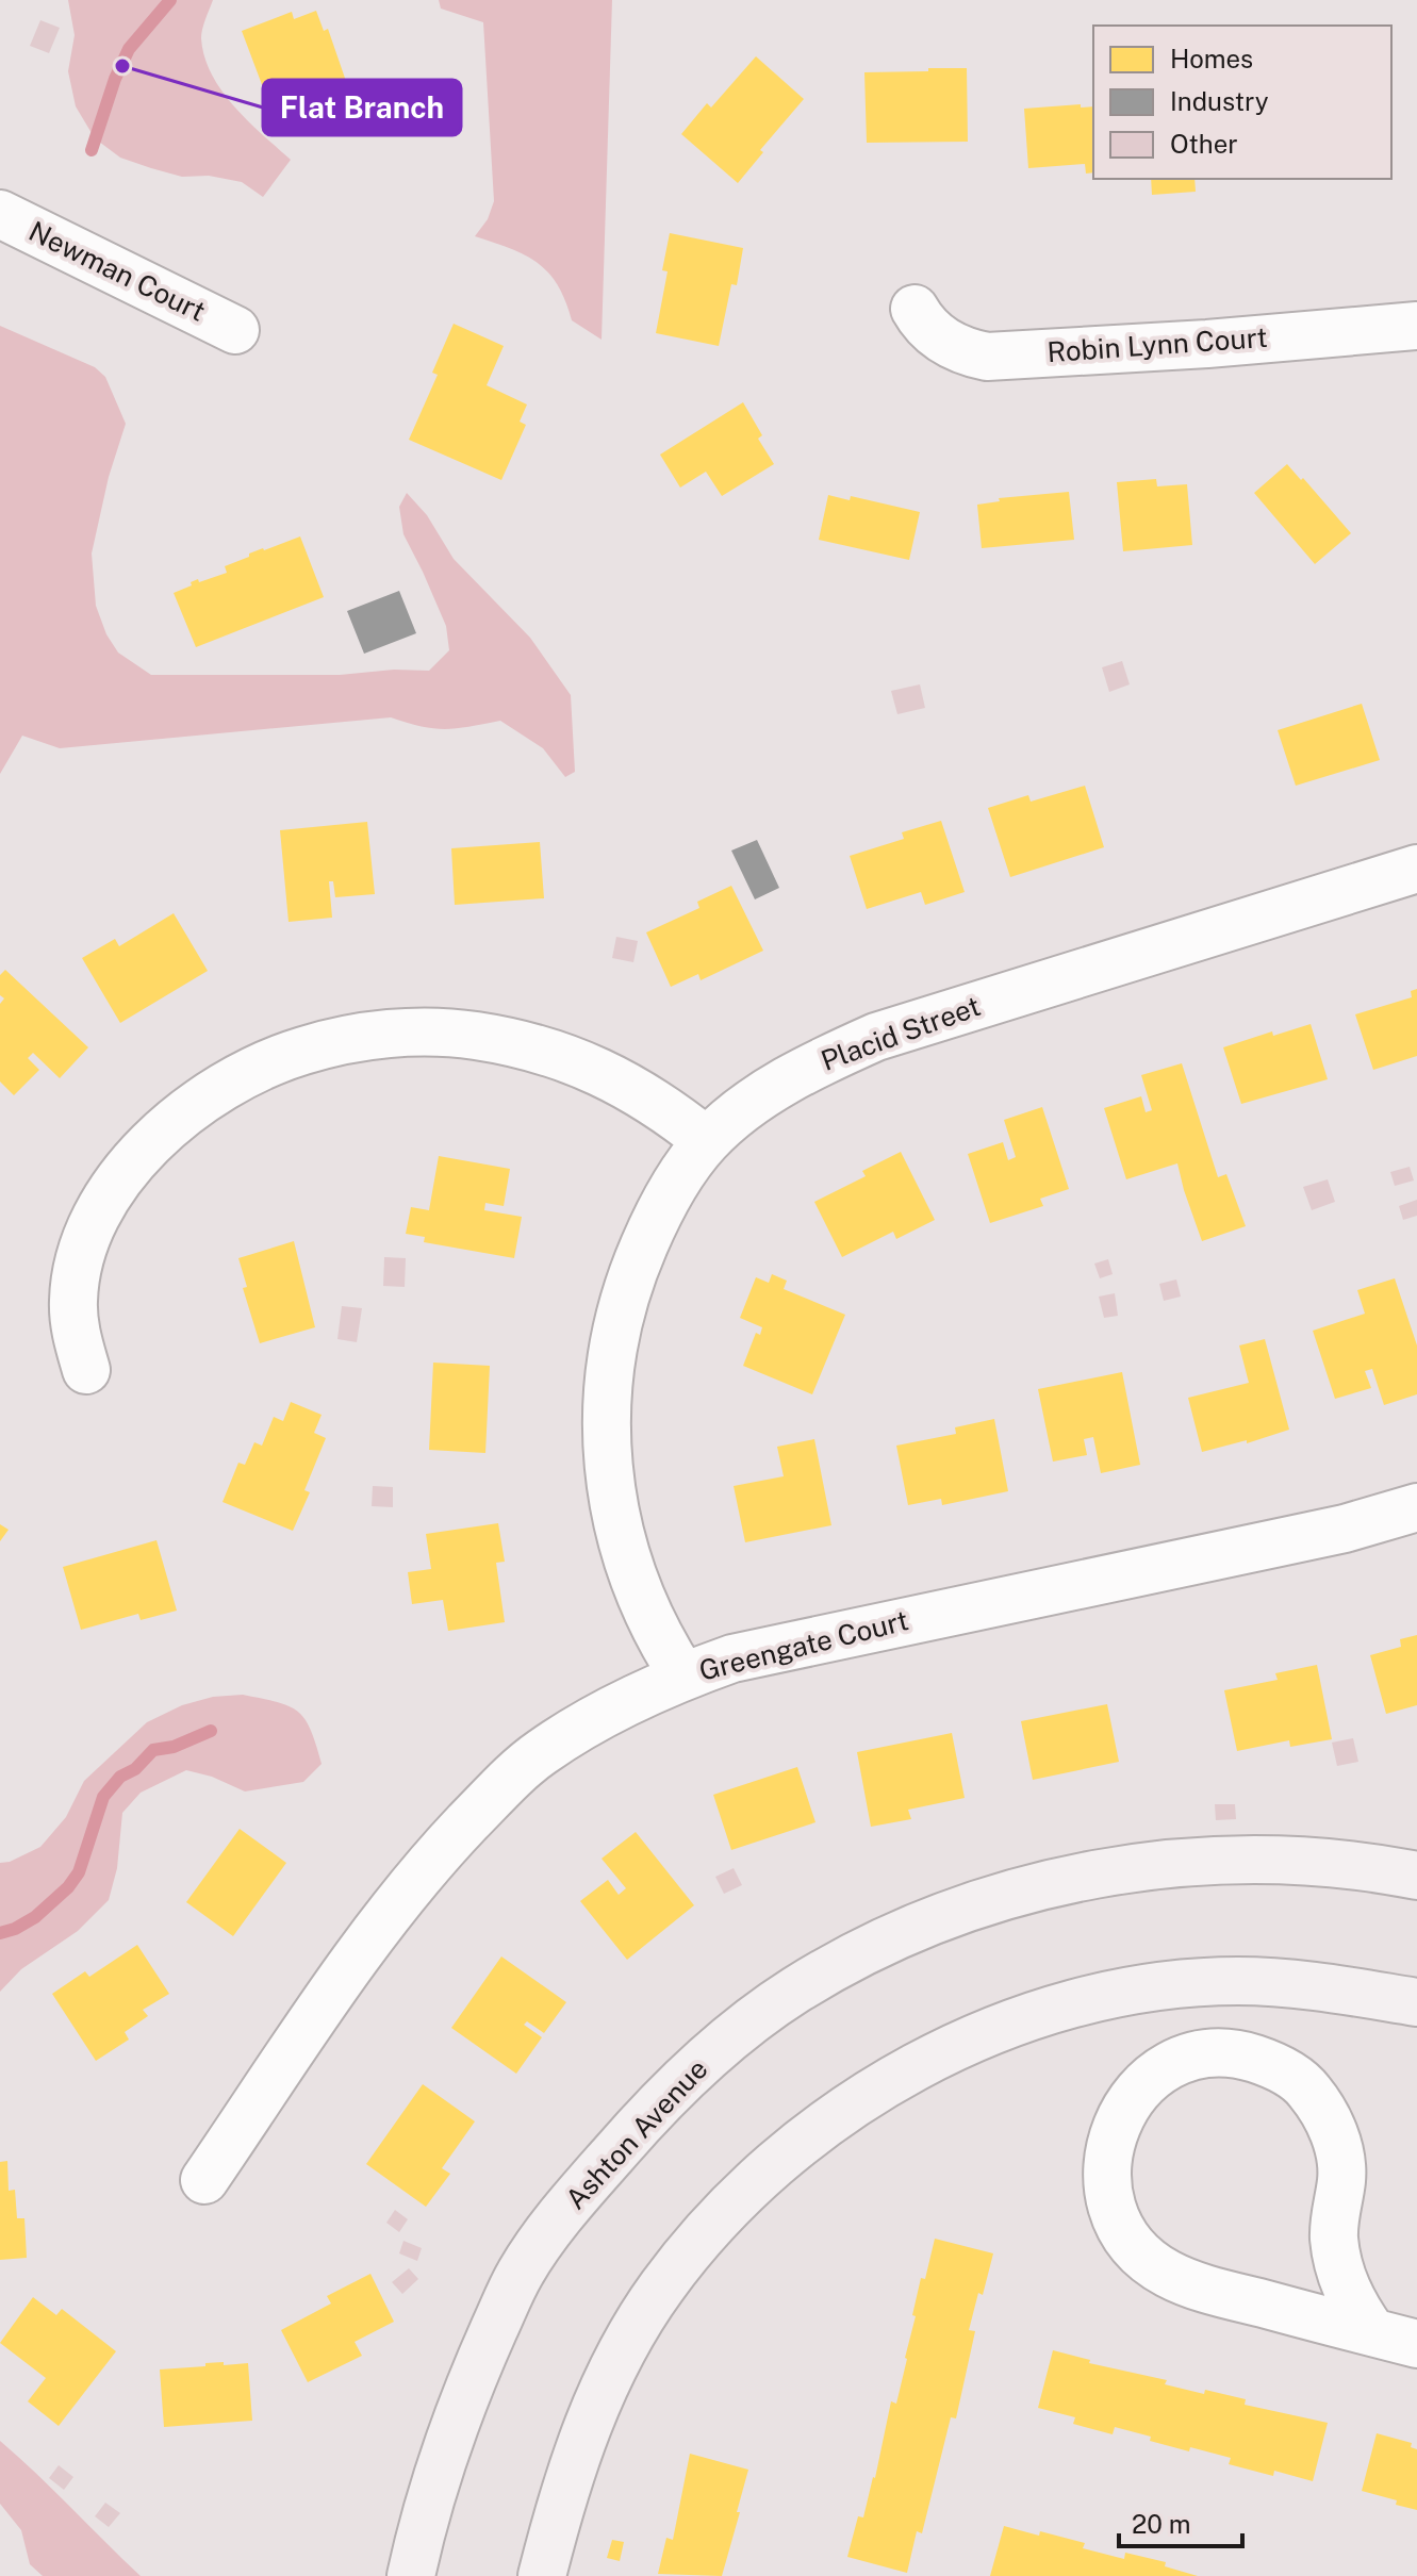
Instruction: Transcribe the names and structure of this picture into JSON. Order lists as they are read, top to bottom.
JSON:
{
  "streets": {
    "street": [
      "Newman Court",
      "Robin Lynn Court",
      "Placid Street",
      "Greengate Court",
      "Ashton Avenue"
    ]
  },
  "crossings": [
    ["Placid Street", "Greengate Court"]
  ],
  "places": ["Flat Branch"],
  "legend": ["Homes", "Industry", "Other"],
  "scale_bar": "20 m"
}
